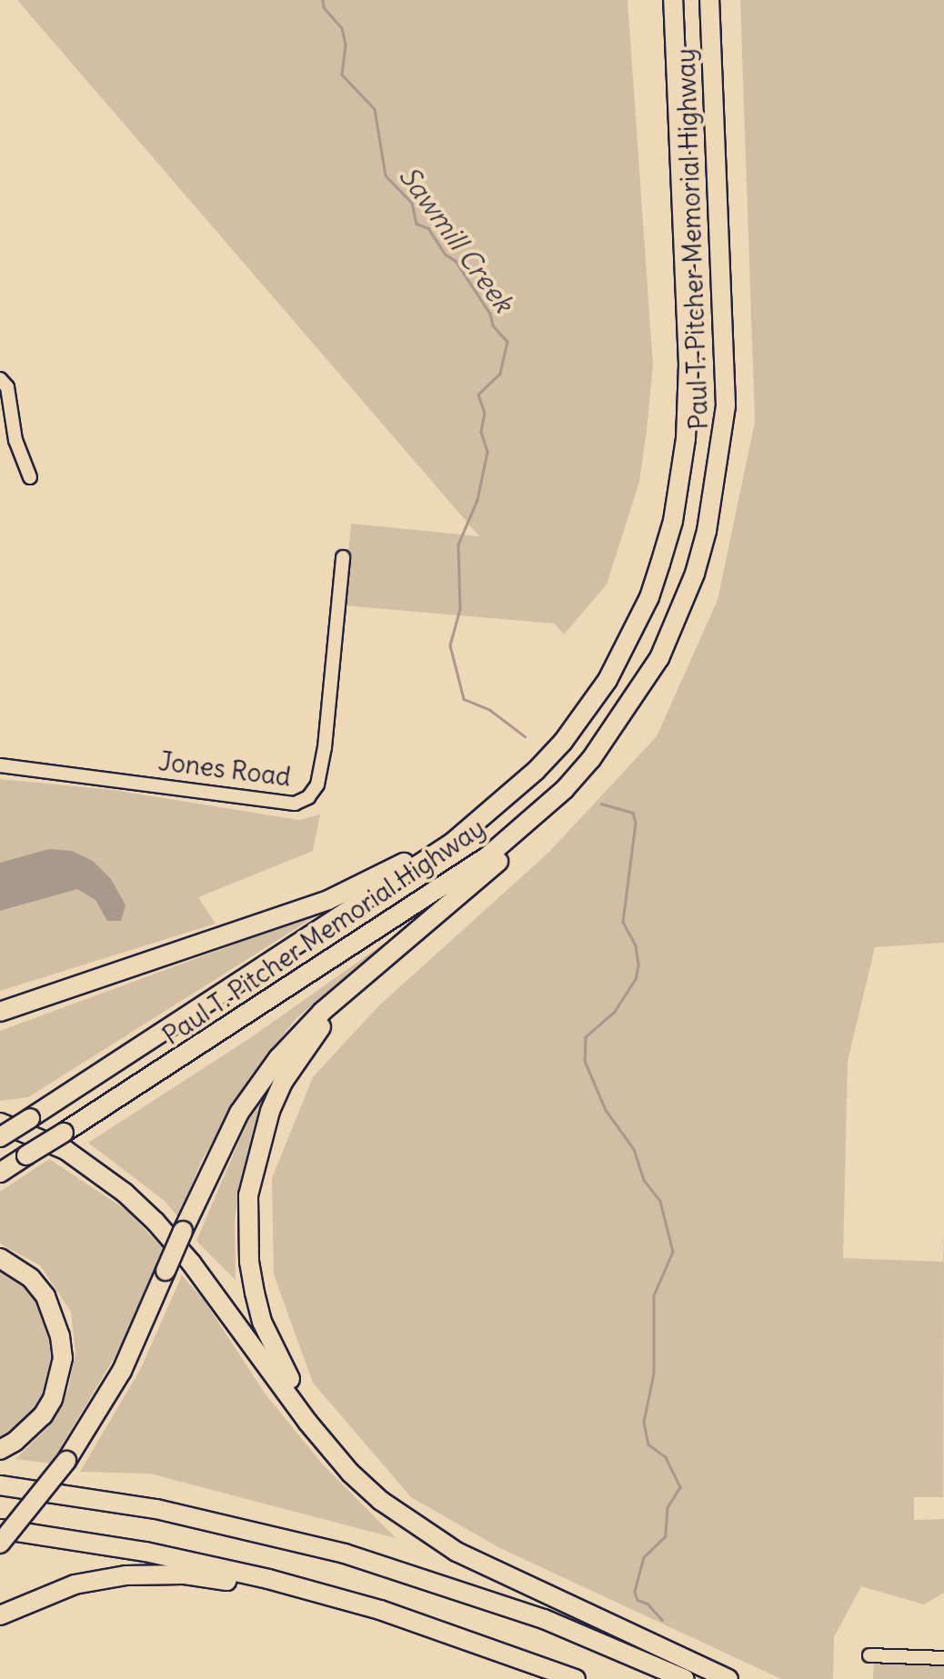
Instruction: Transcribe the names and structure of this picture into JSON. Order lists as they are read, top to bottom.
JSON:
{
  "streets": {
    "highway": ["Paul T. Pitcher Memorial Highway"],
    "street": ["Jones Road"]
  },
  "water": ["Sawmill Creek"]
}
